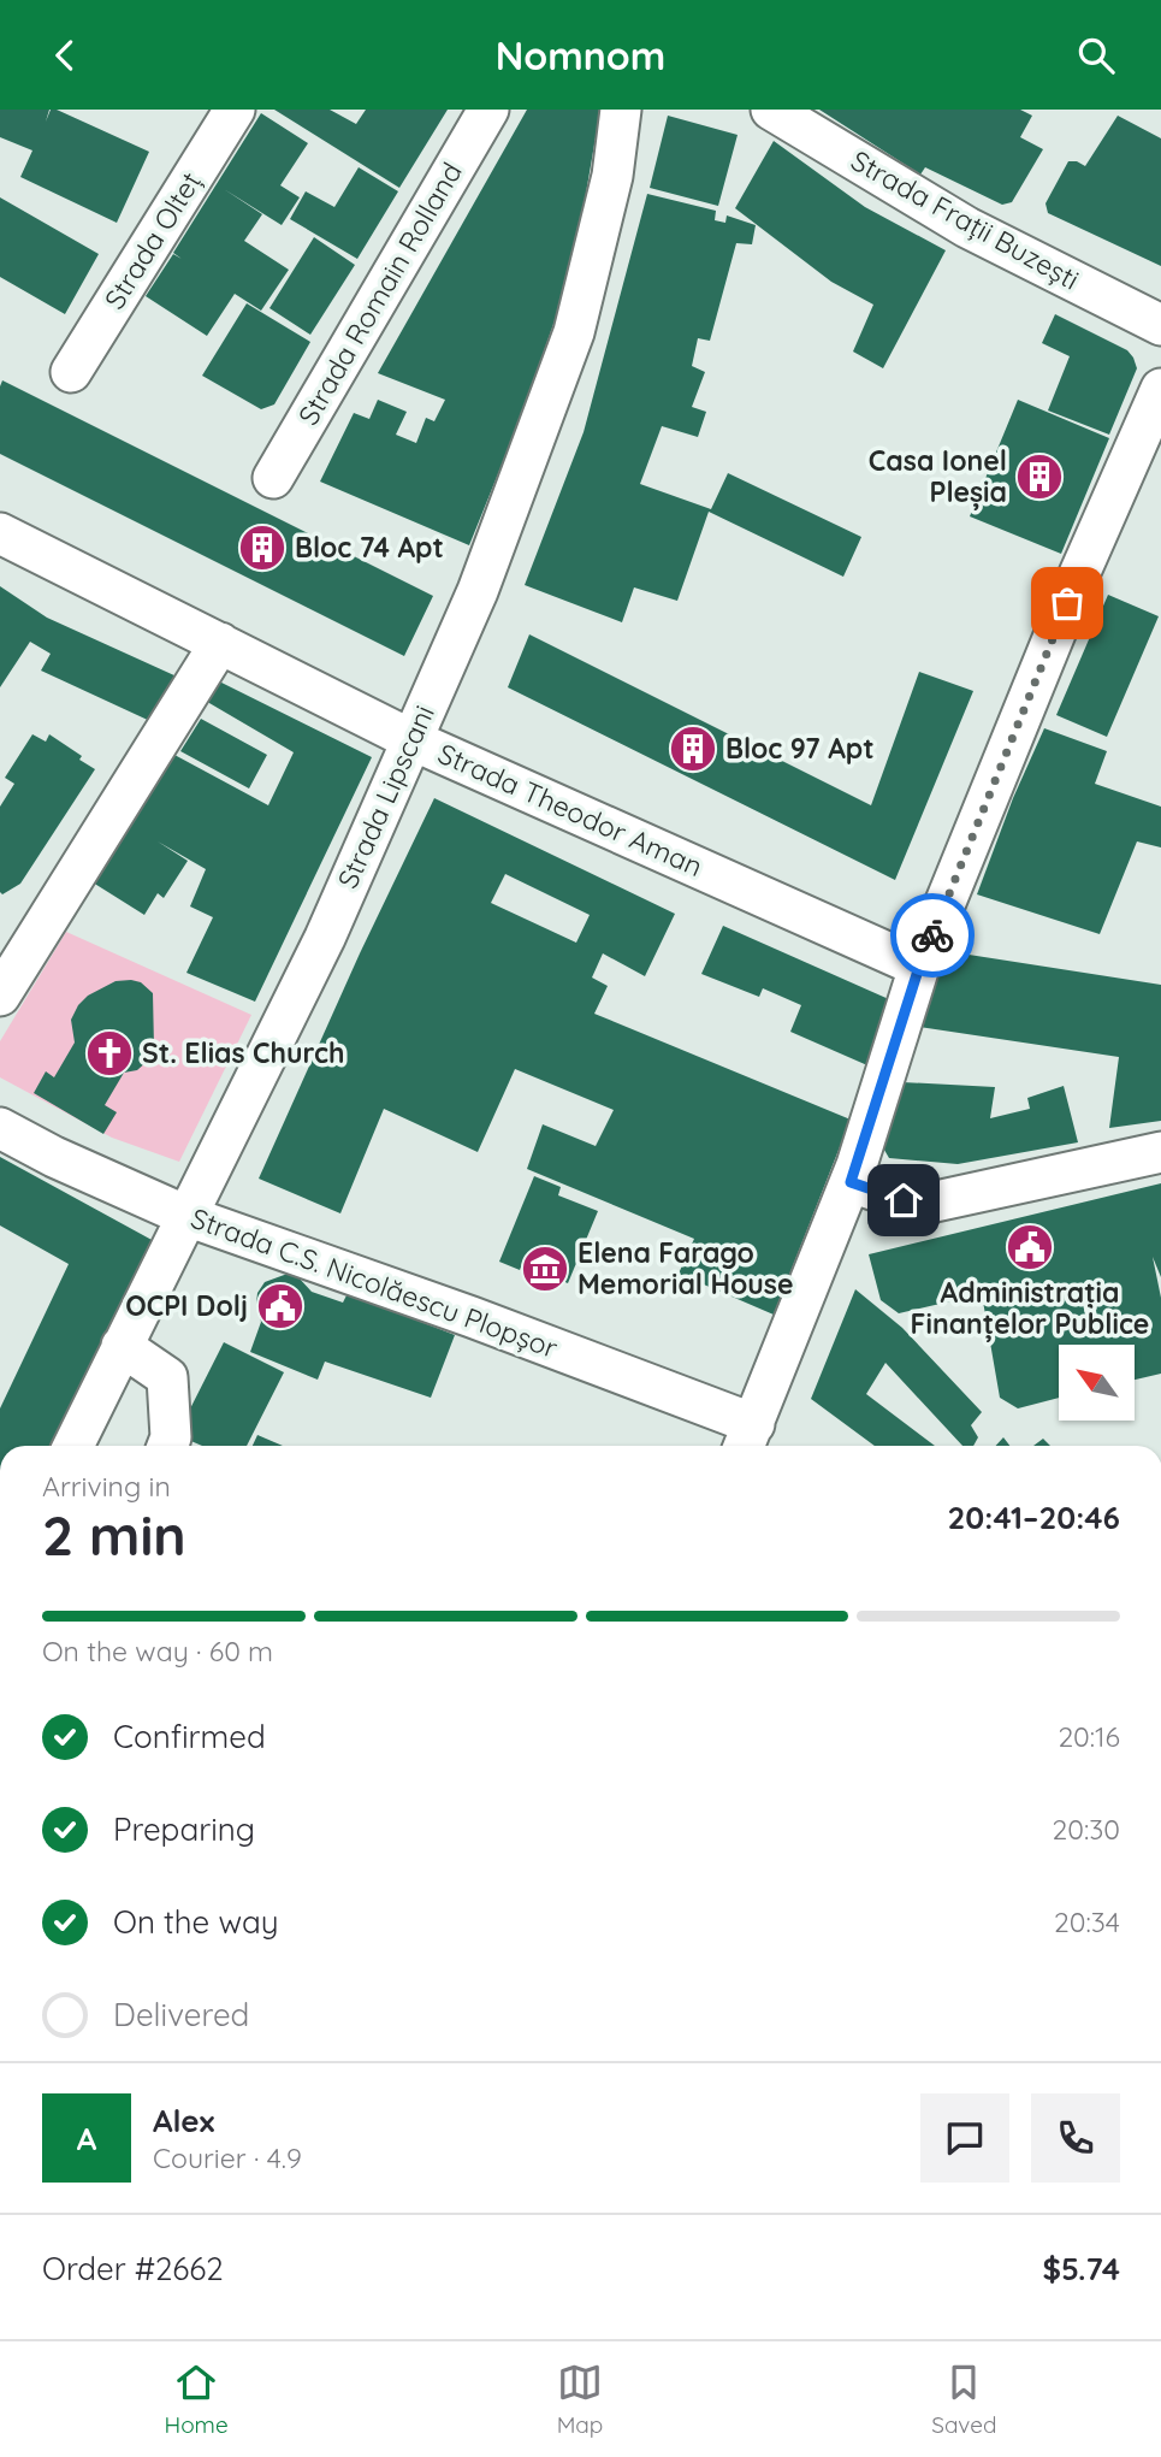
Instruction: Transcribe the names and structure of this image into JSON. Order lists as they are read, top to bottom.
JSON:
{
  "streets": {
    "street": [
      "Strada Frații Buzești",
      "Strada Olteț",
      "Strada Romain Rolland",
      "Strada Lipscani",
      "Strada Theodor Aman",
      "Strada C.S. Nicolăescu Plopșor"
    ]
  },
  "crossings": [
    ["Strada Lipscani", "Strada Theodor Aman"],
    ["Strada Lipscani", "Strada C.S. Nicolăescu Plopșor"]
  ],
  "places": {
    "building": ["Casa Ionel Pleșia", "Bloc 74 Apt", "Bloc 97 Apt"],
    "church": ["St. Elias Church"],
    "public building": ["Administrația Finanțelor Publice", "OCPI Dolj"],
    "museum": ["Elena Farago Memorial House"]
  },
  "north": "top left",
  "page": {
    "header": "Nomnom",
    "heading": ["2 min", "Arriving in", "20:41–20:46"],
    "panel": [
      "Alex",
      "Courier · 4.9",
      "Order #2662",
      "$5.74"
    ],
    "bar": "On the way · 60 m",
    "list": [
      ["Confirmed", "20:16"],
      ["Preparing", "20:30"],
      ["On the way", "20:34"],
      "Delivered"
    ],
    "round": "A",
    "tabs": ["Home", "Map", "Saved"]
  }
}
